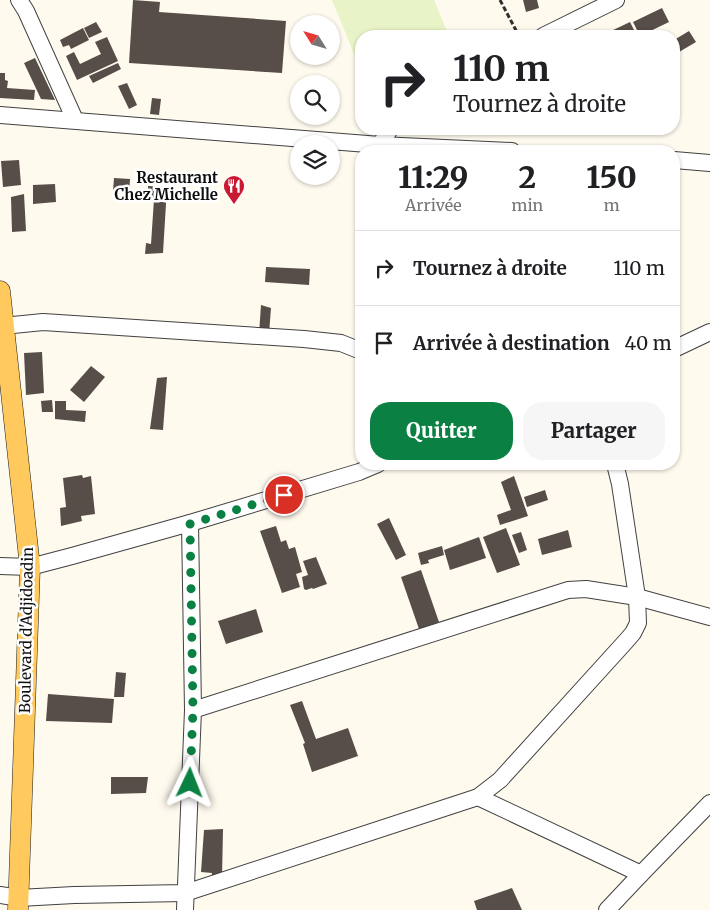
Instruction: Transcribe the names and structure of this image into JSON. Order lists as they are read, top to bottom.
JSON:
{
  "streets": {
    "main road": ["Boulevard d'Adjidoadin"]
  },
  "places": {
    "restaurant": ["Restaurant Chez Michelle"]
  },
  "north": "top left",
  "page": {
    "turn": ["110 m", "Tournez à droite"],
    "eta": [
      "11:29",
      "Arrivée",
      "2",
      "min",
      "150",
      "m"
    ],
    "list": [
      {
        "name": "Tournez à droite",
        "value": "110 m"
      },
      {
        "name": "Arrivée à destination",
        "value": "40 m"
      }
    ],
    "buttons": ["Quitter", "Partager"]
  }
}
